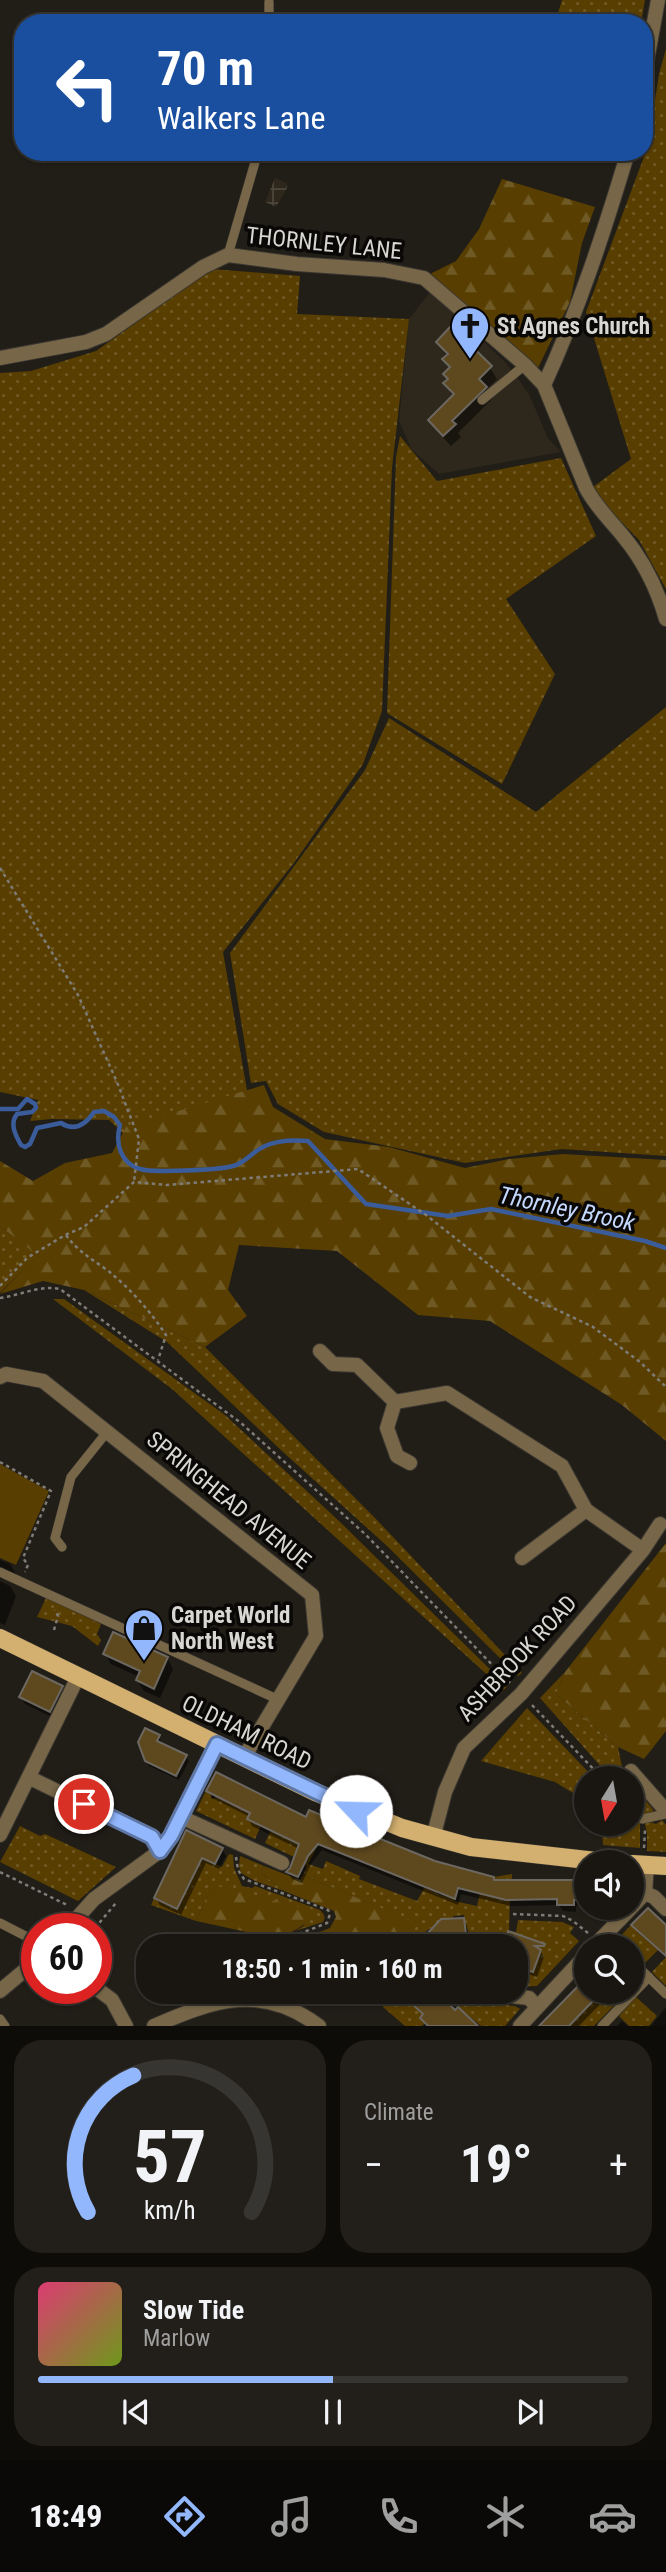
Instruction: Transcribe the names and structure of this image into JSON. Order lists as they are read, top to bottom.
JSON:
{
  "streets": {
    "main road": ["OLDHAM ROAD"],
    "street": ["THORNLEY LANE", "SPRINGHEAD AVENUE", "ASHBROOK ROAD"]
  },
  "crossings": [
    ["SPRINGHEAD AVENUE", "OLDHAM ROAD"],
    ["ASHBROOK ROAD", "OLDHAM ROAD"]
  ],
  "water": ["Thornley Brook"],
  "places": {
    "church": ["St Agnes Church"],
    "shop": ["Carpet World North West"]
  },
  "north": "bottom",
  "page": {
    "turn": ["70 m", "Walkers Lane"],
    "limit": "60",
    "trip": "18:50 · 1 min · 160 m",
    "tile": "Climate",
    "heat": ["−", "19°", "+"],
    "song": ["Slow Tide", "Marlow"],
    "tabs": "18:49",
    "gauge": ["57", "km/h"]
  }
}
